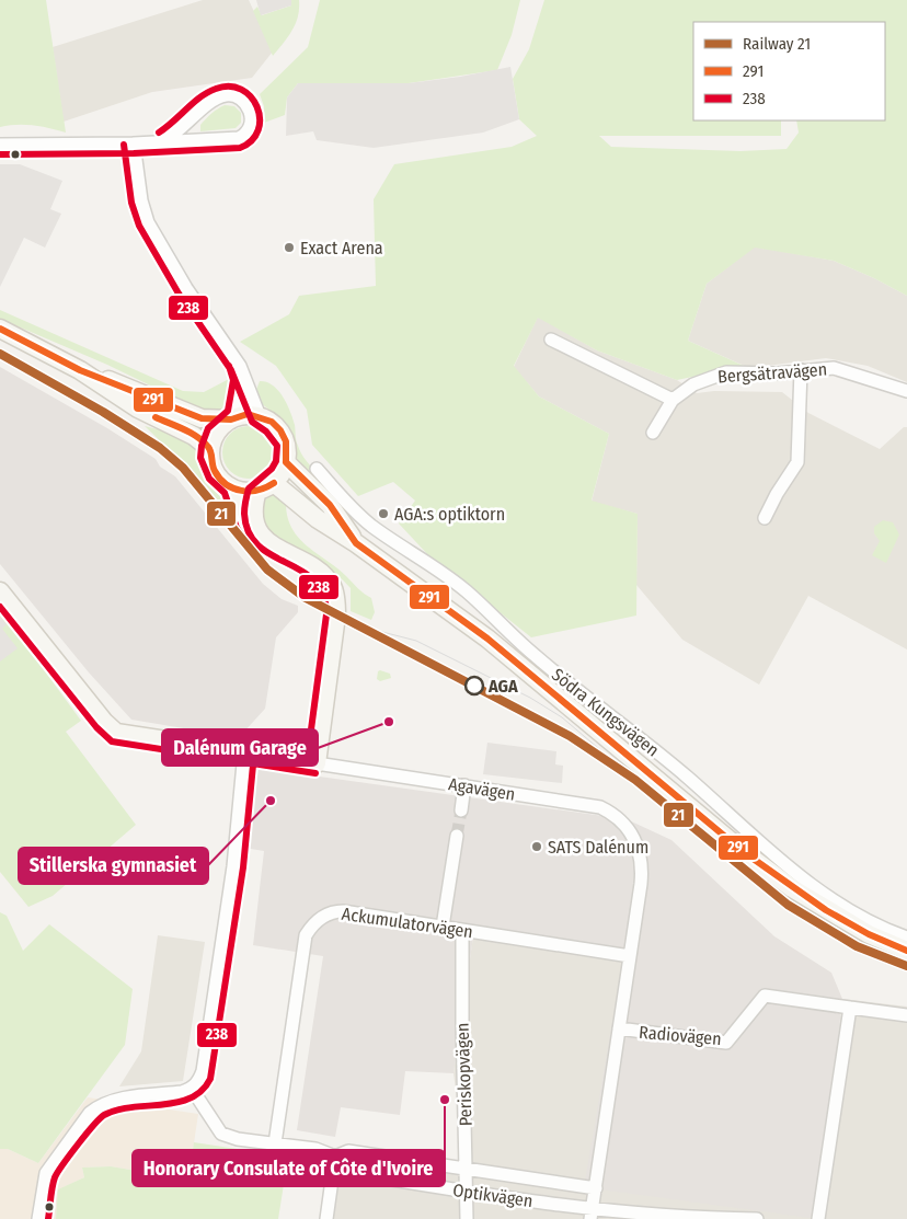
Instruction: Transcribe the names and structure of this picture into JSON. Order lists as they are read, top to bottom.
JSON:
{
  "streets": {
    "main road": ["Södra Kungsvägen", "Agavägen"],
    "street": [
      "Bergsätravägen",
      "Ackumulatorvägen",
      "Radiovägen",
      "Periskopvägen",
      "Optikvägen"
    ]
  },
  "crossings": [
    ["Agavägen", "Ackumulatorvägen"],
    ["Agavägen", "Radiovägen"],
    ["Agavägen", "Optikvägen"],
    ["Ackumulatorvägen", "Periskopvägen"],
    ["Ackumulatorvägen", "Optikvägen"],
    ["Periskopvägen", "Optikvägen"]
  ],
  "places": [
    "Exact Arena",
    "AGA:s optiktorn",
    "AGA",
    "Dalénum Garage",
    "Stillerska gymnasiet",
    "SATS Dalénum",
    "Honorary Consulate of Côte d'Ivoire"
  ],
  "lines": ["transit line 238", "transit line 291", "rail line 21"],
  "legend": ["Railway 21", "291", "238"]
}
